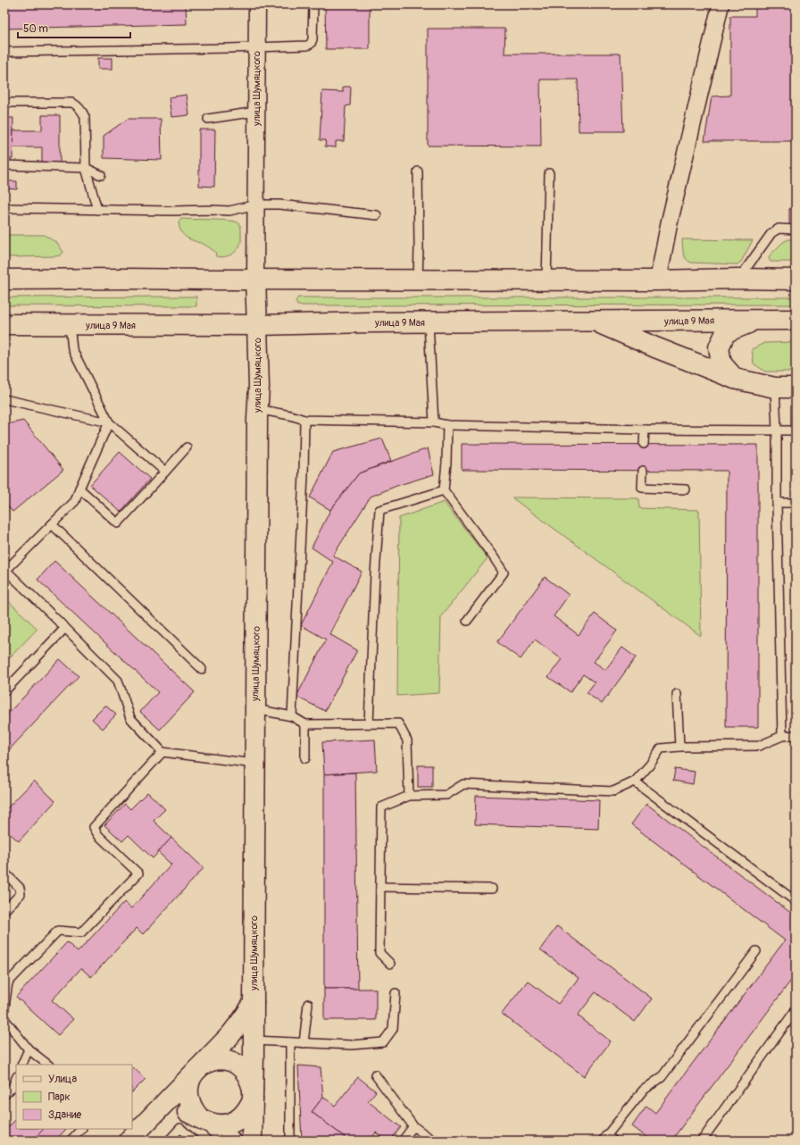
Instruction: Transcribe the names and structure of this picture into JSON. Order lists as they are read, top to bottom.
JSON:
{
  "streets": {
    "main road": ["улица Шумяцкого", "улица 9 Мая"]
  },
  "crossings": [
    ["улица Шумяцкого", "улица 9 Мая"]
  ],
  "legend": ["Улица", "Парк", "Здание"],
  "scale_bar": "50 m"
}
